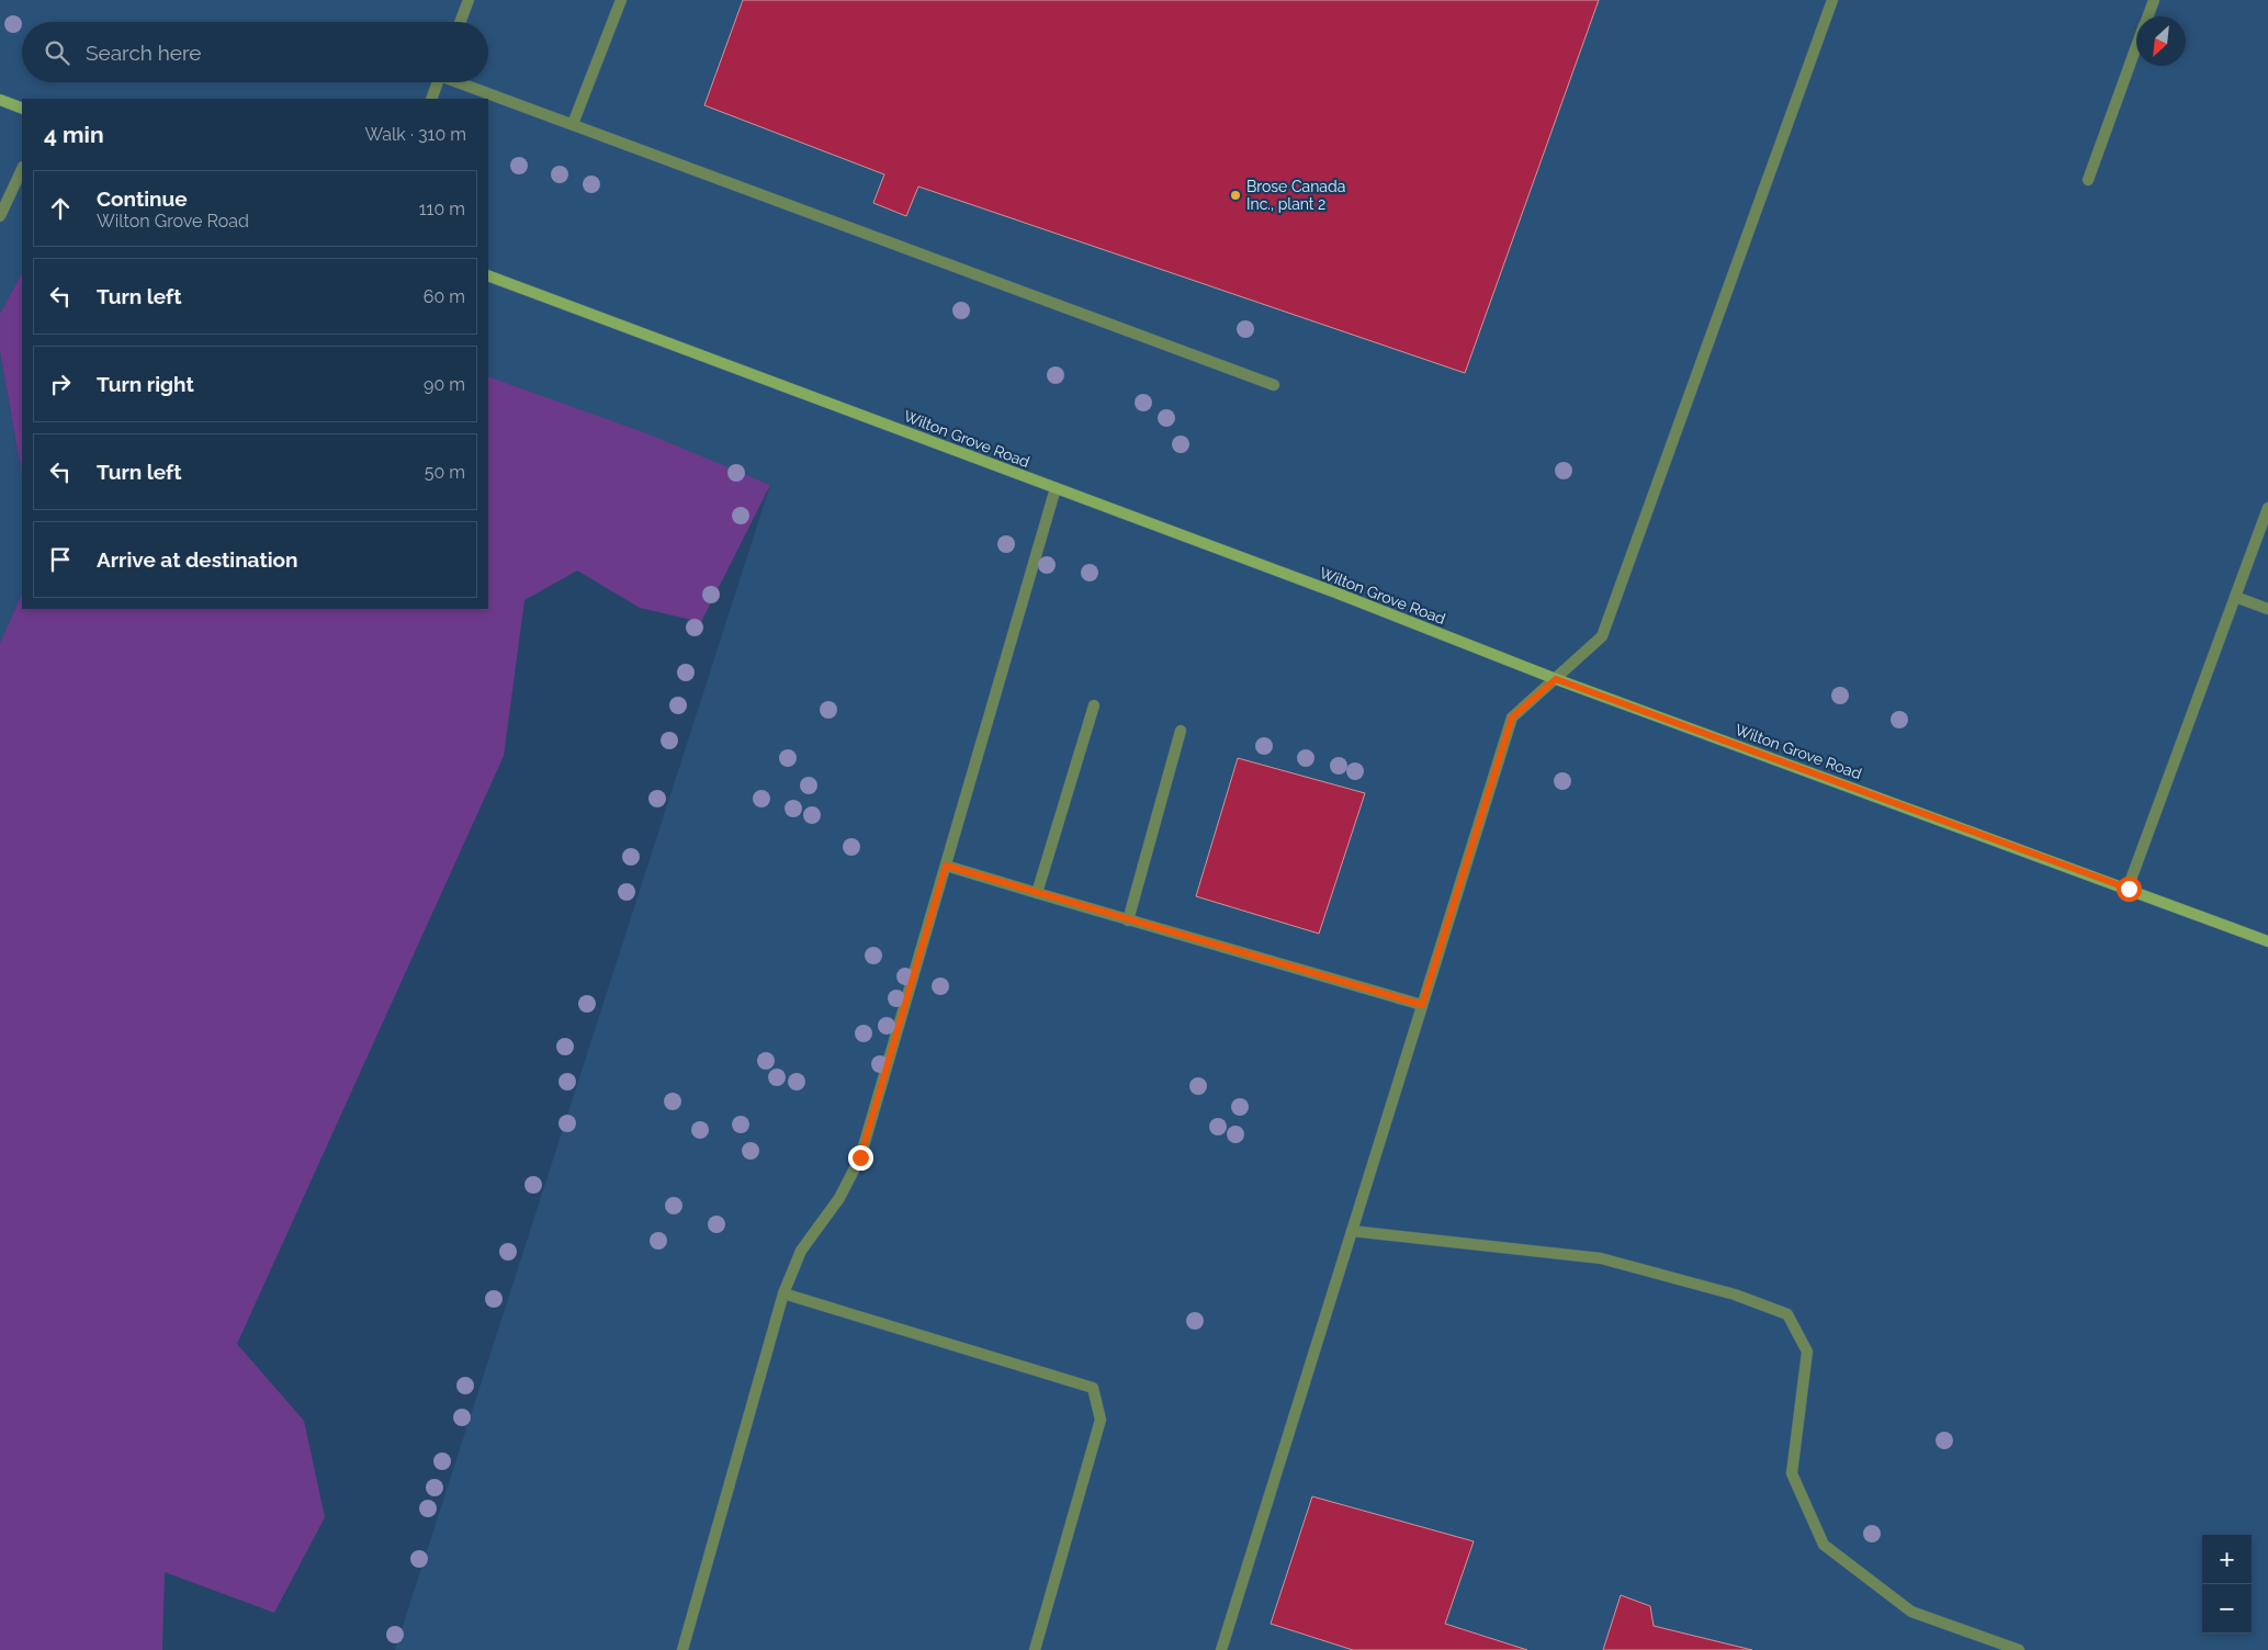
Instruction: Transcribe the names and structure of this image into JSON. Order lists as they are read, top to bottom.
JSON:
{
  "streets": {
    "main road": ["Wilton Grove Road"]
  },
  "places": ["Brose Canada Inc., plant 2"],
  "north": "bottom left",
  "page": {
    "search": "Search here",
    "heading": ["4 min", "Walk · 310 m"],
    "list": [
      ["Continue", "Wilton Grove Road", "110 m"],
      ["Turn left", "60 m"],
      ["Turn right", "90 m"],
      ["Turn left", "50 m"],
      "Arrive at destination"
    ],
    "map_buttons": ["+", "−"]
  }
}
